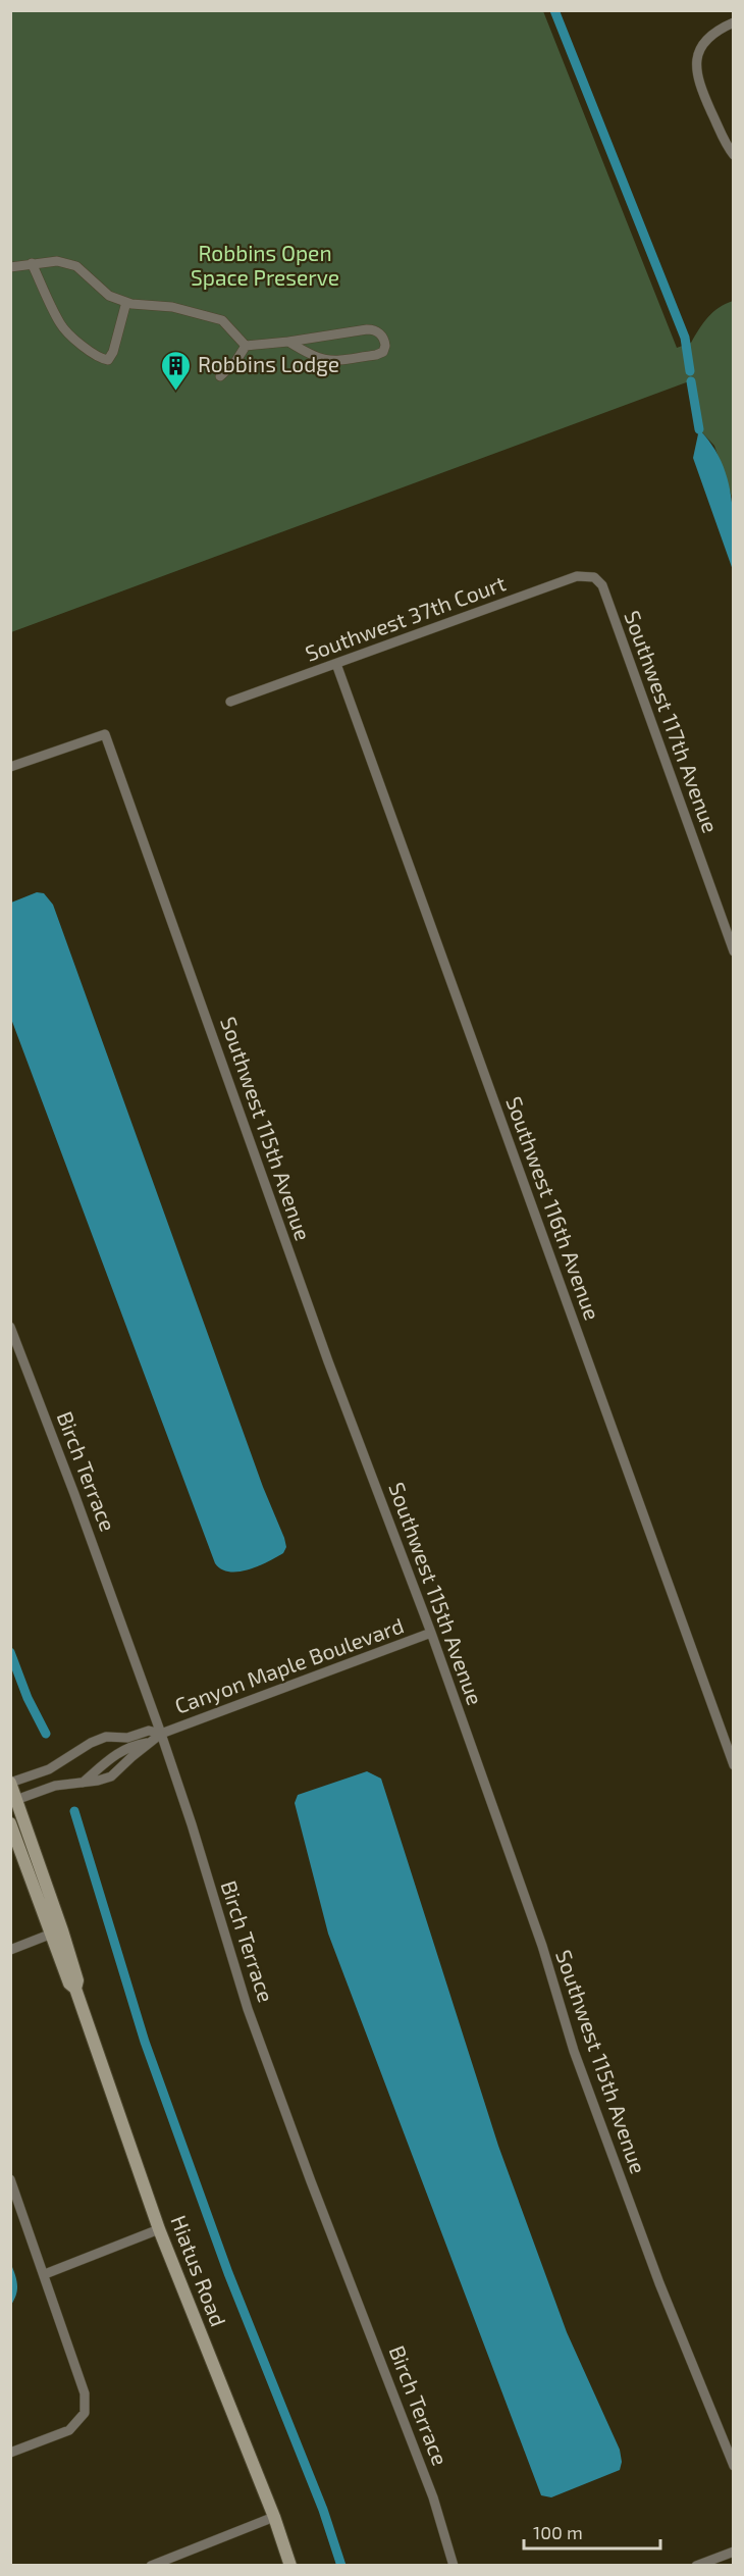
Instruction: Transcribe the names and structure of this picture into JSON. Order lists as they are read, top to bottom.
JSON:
{
  "streets": {
    "street": [
      "Southwest 37th Court",
      "Southwest 117th Avenue",
      "Southwest 115th Avenue",
      "Southwest 116th Avenue",
      "Birch Terrace",
      "Canyon Maple Boulevard",
      "Hiatus Road"
    ]
  },
  "crossings": [
    ["Southwest 37th Court", "Southwest 117th Avenue"],
    ["Southwest 37th Court", "Southwest 116th Avenue"],
    ["Southwest 115th Avenue", "Canyon Maple Boulevard"],
    ["Birch Terrace", "Canyon Maple Boulevard"],
    ["Canyon Maple Boulevard", "Hiatus Road"]
  ],
  "parks": ["Robbins Open Space Preserve"],
  "places": {
    "building": ["Robbins Lodge"]
  },
  "scale_bar": "100 m"
}
